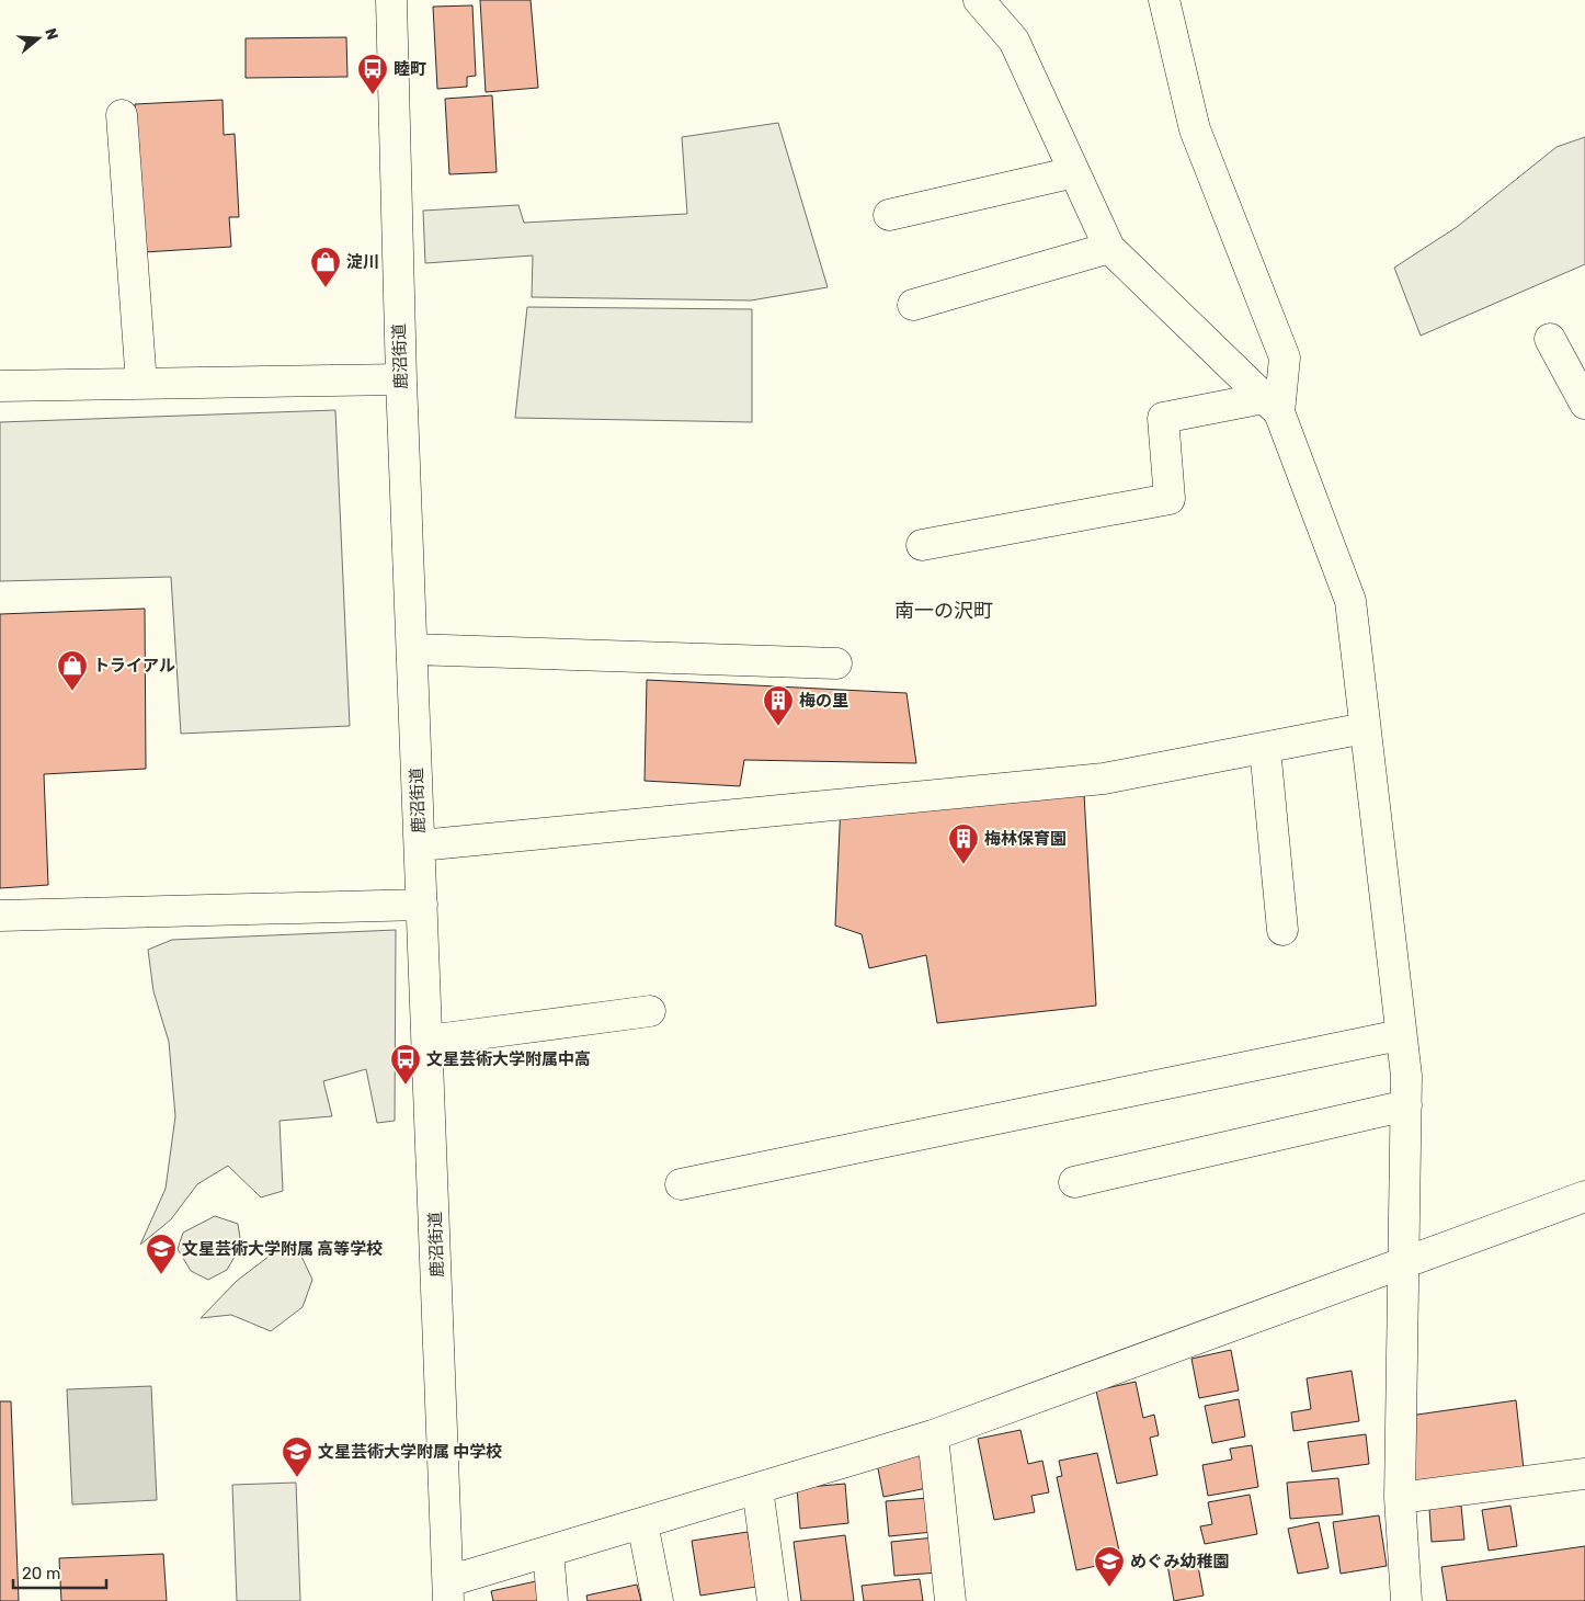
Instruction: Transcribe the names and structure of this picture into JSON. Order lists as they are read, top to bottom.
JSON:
{
  "streets": {
    "street": ["鹿沼街道"]
  },
  "districts": ["南一の沢町"],
  "places": {
    "bus stop": ["睦町", "文星芸術大学附属中高"],
    "shop": ["淀川", "トライアル"],
    "building": ["梅の里", "梅林保育園"],
    "school or university": ["文星芸術大学附属 高等学校", "文星芸術大学附属 中学校", "めぐみ幼稚園"]
  },
  "scale_bar": "20 m",
  "north": "right"
}
